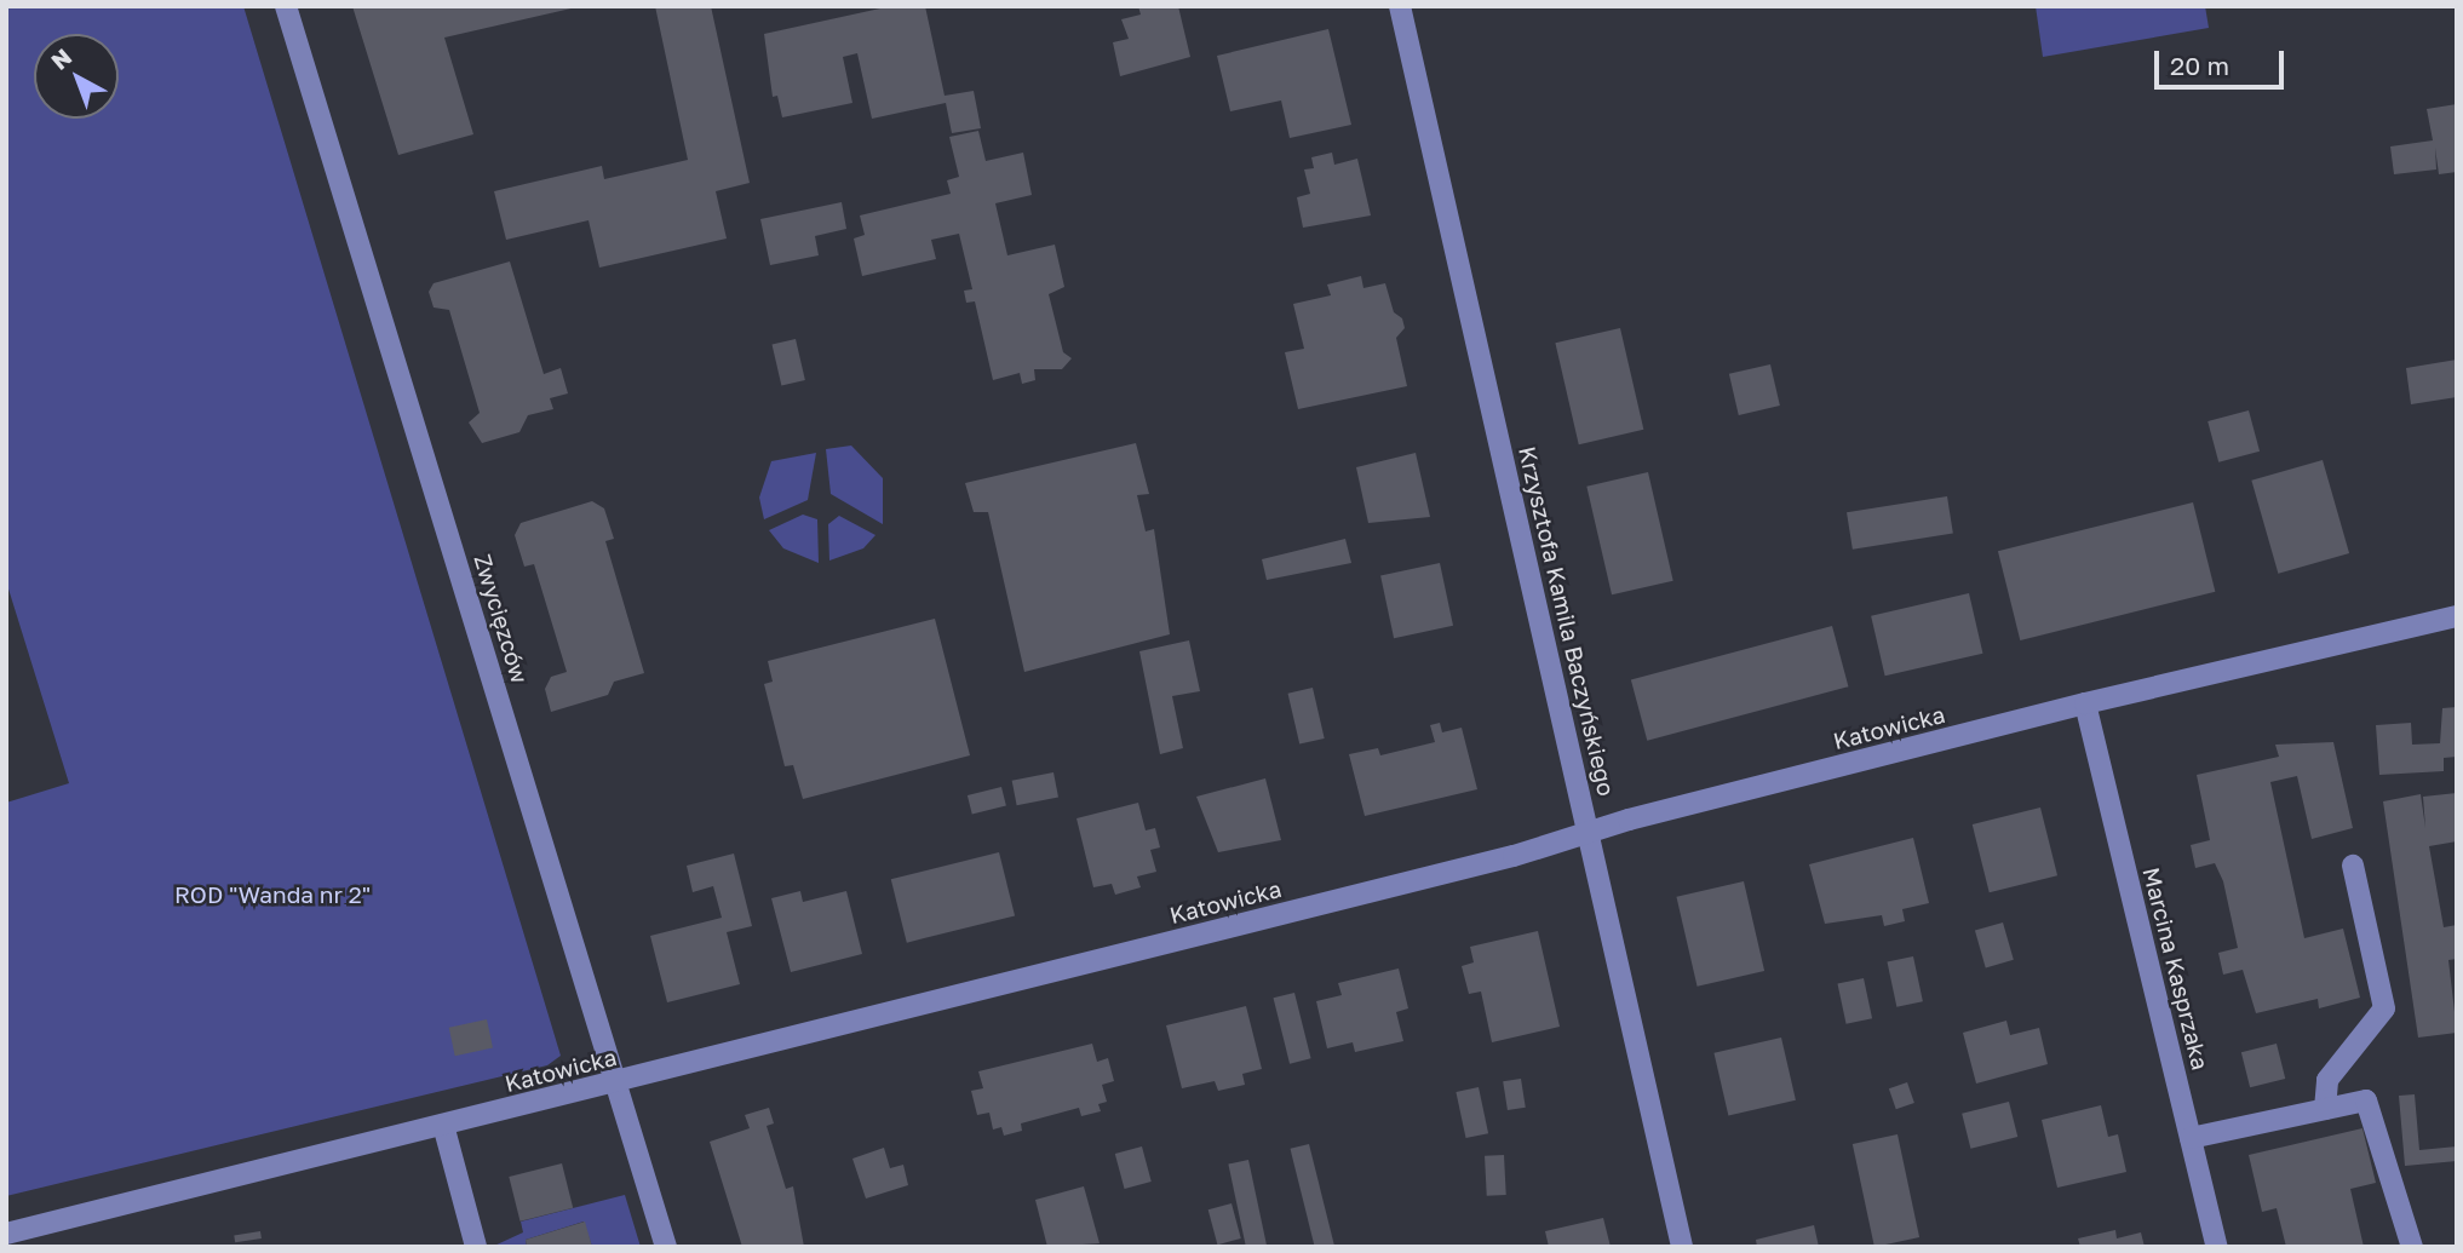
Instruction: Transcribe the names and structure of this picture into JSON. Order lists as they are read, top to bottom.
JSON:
{
  "streets": {
    "street": [
      "Zwycięzców",
      "Krzysztofa Kamila Baczyńskiego",
      "Katowicka",
      "Marcina Kasprzaka"
    ]
  },
  "crossings": [
    ["Zwycięzców", "Katowicka"],
    ["Krzysztofa Kamila Baczyńskiego", "Katowicka"],
    ["Katowicka", "Marcina Kasprzaka"]
  ],
  "parks": ["ROD \"Wanda nr 2\""],
  "scale_bar": "20 m",
  "north": "top left"
}
